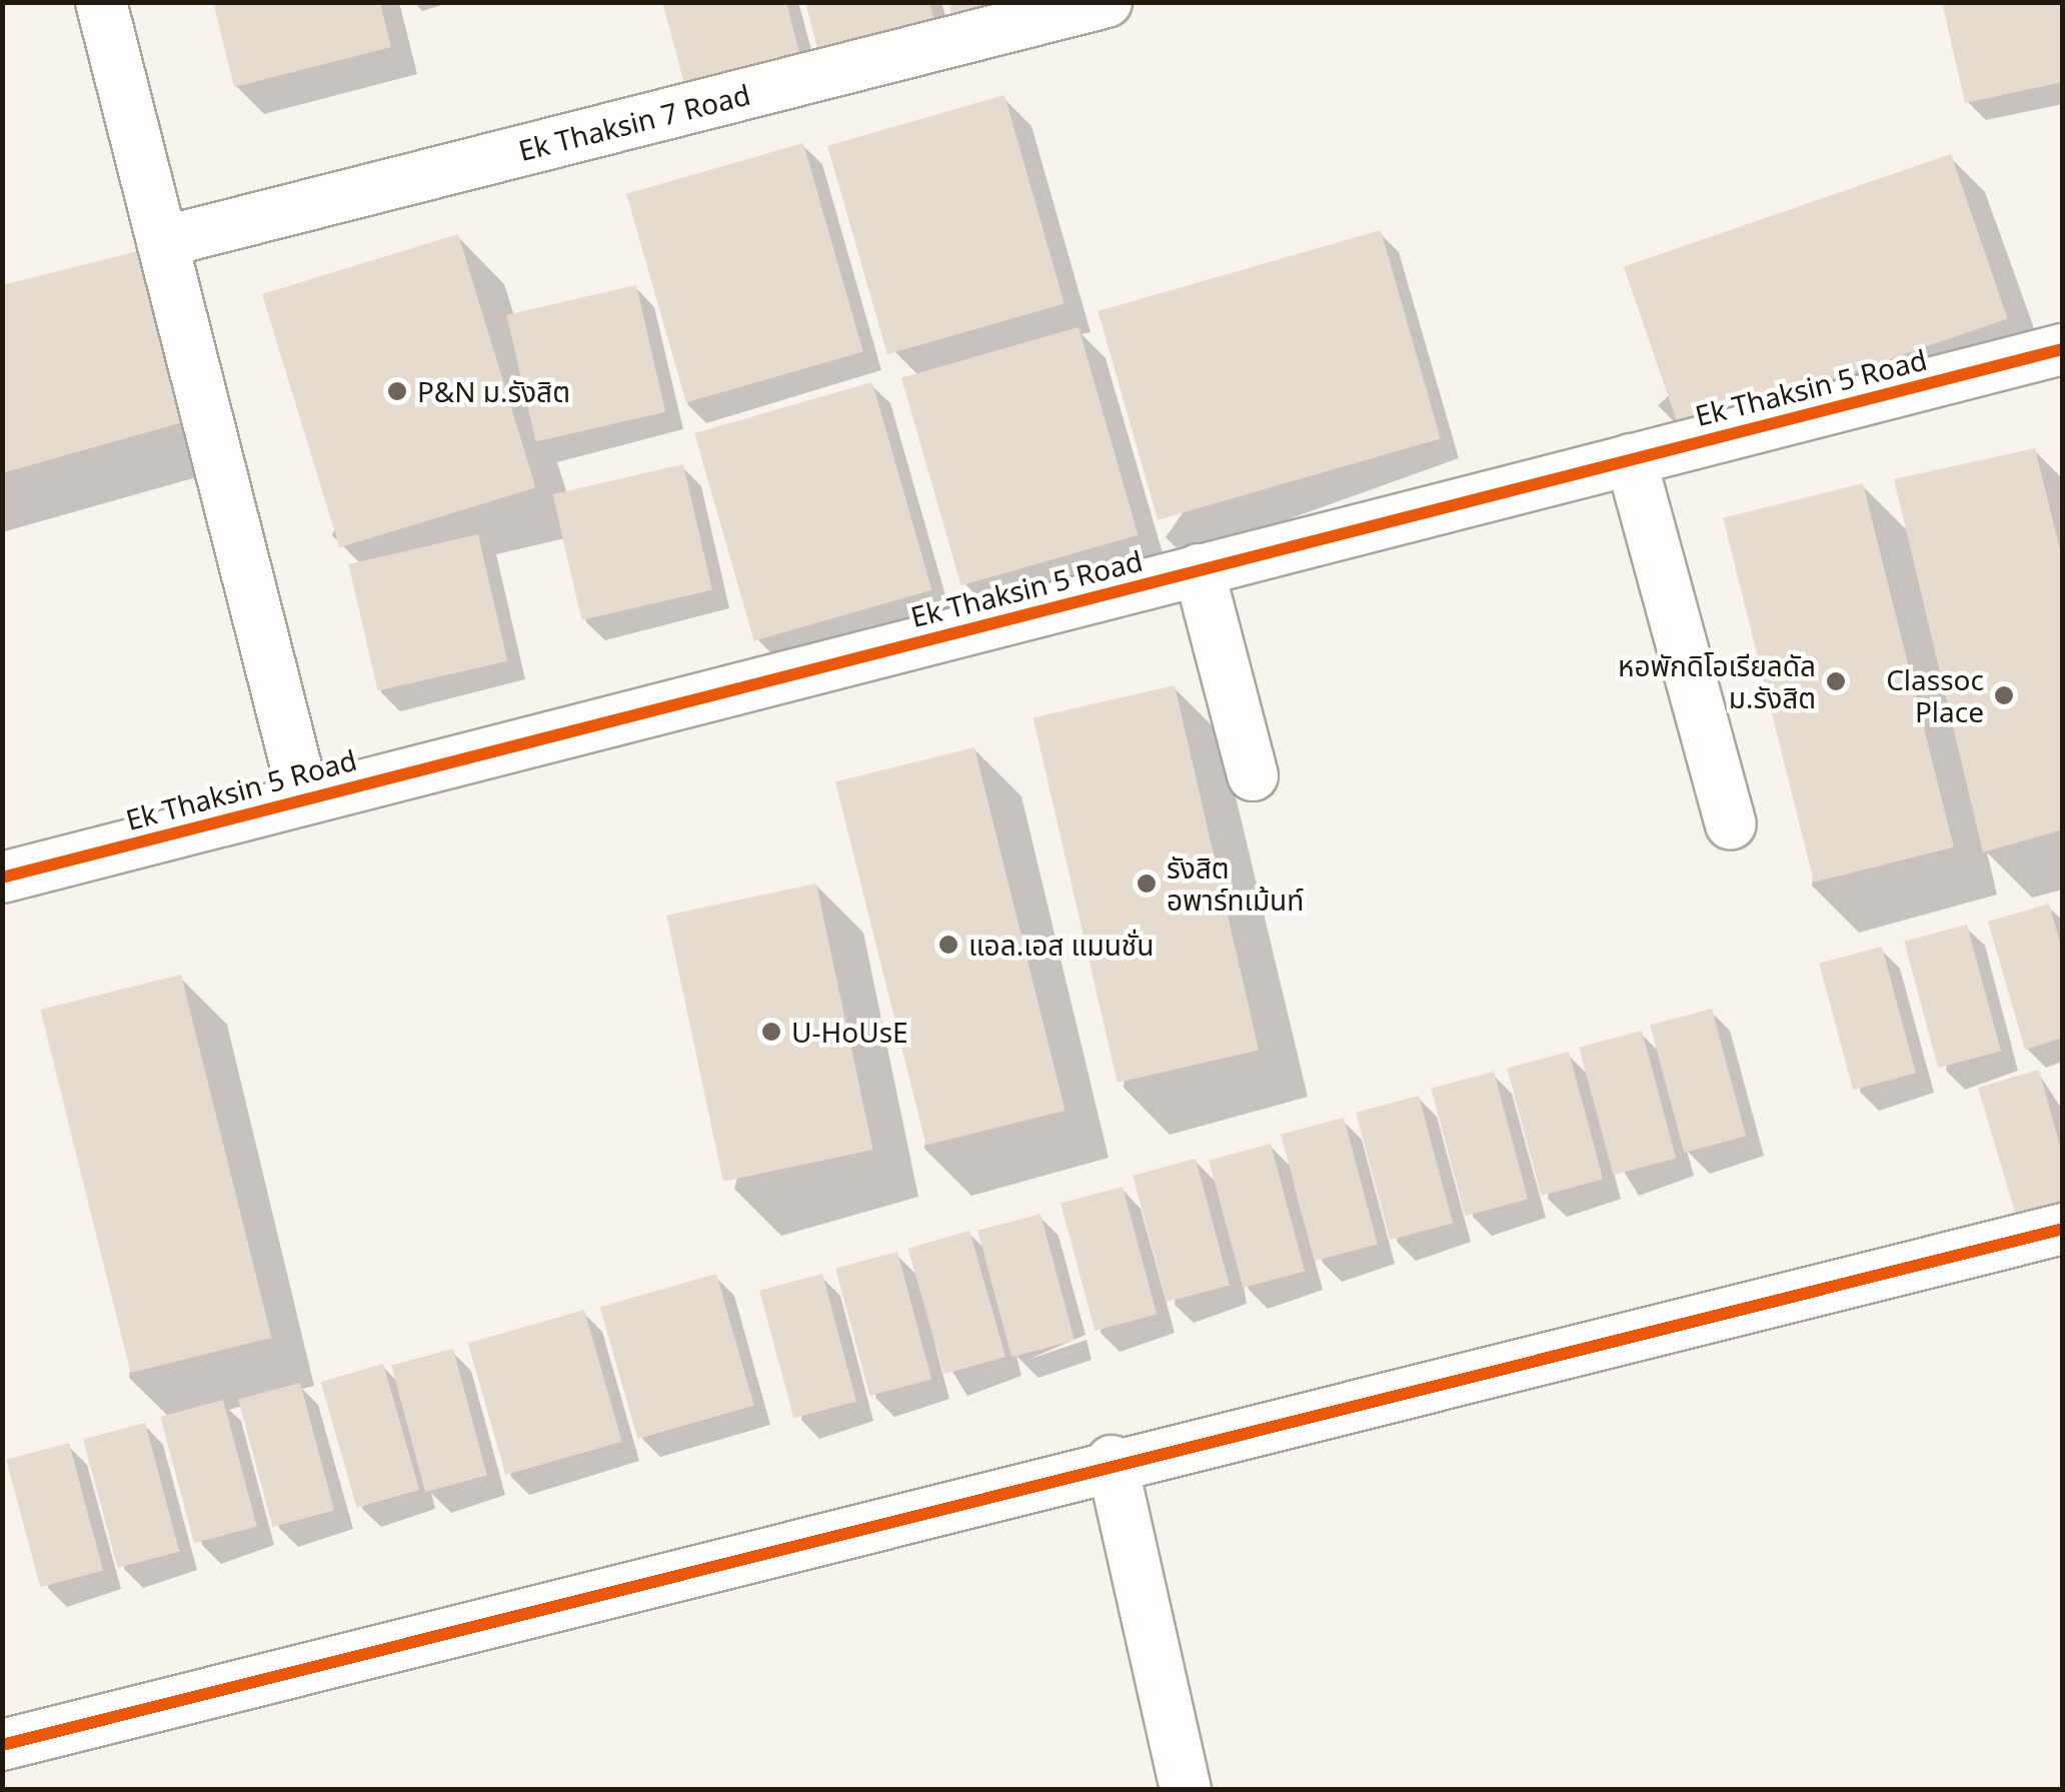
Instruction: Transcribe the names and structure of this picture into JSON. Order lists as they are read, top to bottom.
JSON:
{
  "streets": {
    "street": ["Ek Thaksin 7 Road", "Ek Thaksin 5 Road"]
  },
  "places": [
    "P&N ม.รังสิต",
    "หอพักดิโอเรียลดัล ม.รังสิต",
    "Classoc Place",
    "รังสิต อพาร์ทเม้นท์",
    "แอล.เอส แมนชั่น",
    "U-HoUsE"
  ]
}
